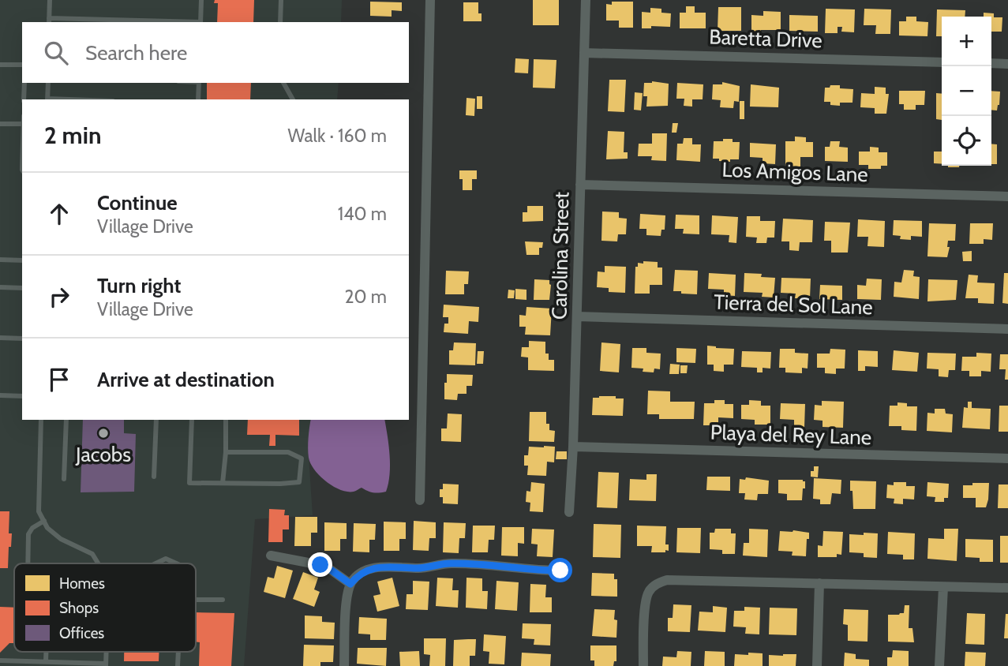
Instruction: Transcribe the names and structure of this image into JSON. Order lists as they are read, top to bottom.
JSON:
{
  "streets": {
    "street": [
      "Baretta Drive",
      "Los Amigos Lane",
      "Carolina Street",
      "Tierra del Sol Lane",
      "Playa del Rey Lane"
    ]
  },
  "crossings": [
    ["Baretta Drive", "Carolina Street"],
    ["Los Amigos Lane", "Carolina Street"],
    ["Carolina Street", "Tierra del Sol Lane"],
    ["Carolina Street", "Playa del Rey Lane"]
  ],
  "places": ["Jacobs"],
  "legend": ["Homes", "Shops", "Offices"],
  "page": {
    "map_buttons": ["+", "−"],
    "search": "Search here",
    "heading": ["2 min", "Walk · 160 m"],
    "list": [
      ["Continue", "Village Drive", "140 m"],
      ["Turn right", "Village Drive", "20 m"],
      "Arrive at destination"
    ]
  }
}
